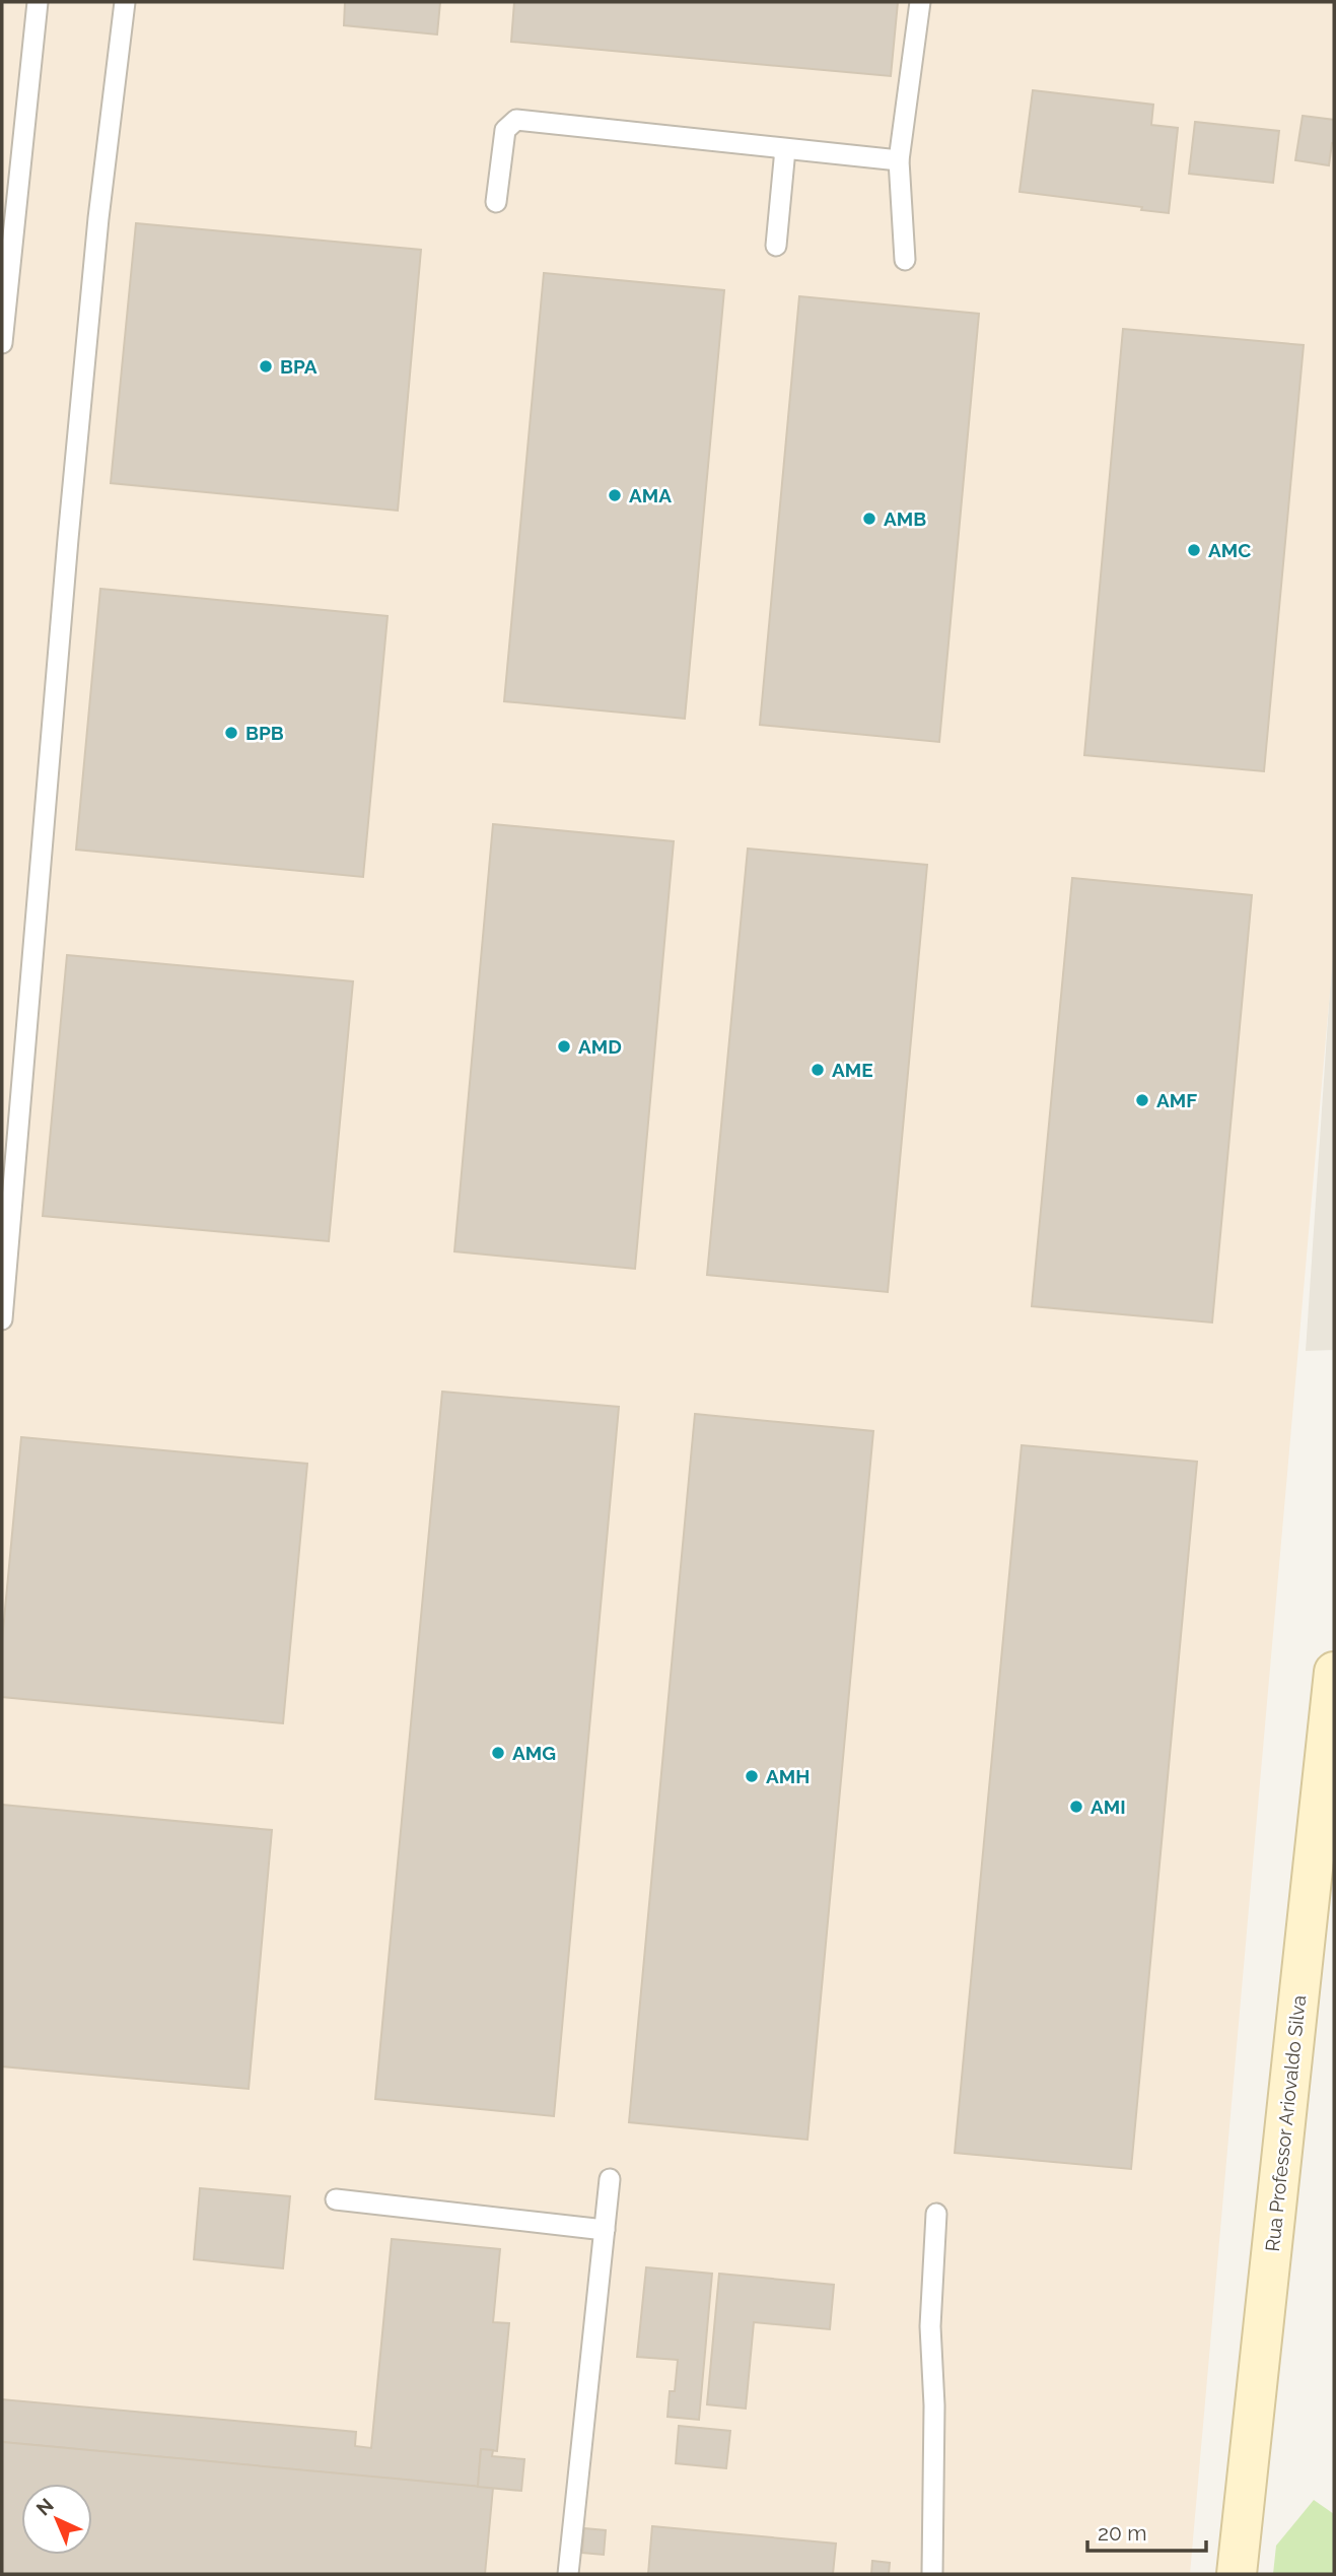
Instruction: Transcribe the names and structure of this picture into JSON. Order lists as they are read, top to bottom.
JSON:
{
  "streets": {
    "street": ["Rua Professor Ariovaldo Silva"]
  },
  "places": [
    "BPA",
    "AMA",
    "AMB",
    "AMC",
    "BPB",
    "AMD",
    "AME",
    "AMF",
    "AMG",
    "AMH",
    "AMI"
  ],
  "scale_bar": "20 m",
  "north": "top left"
}
